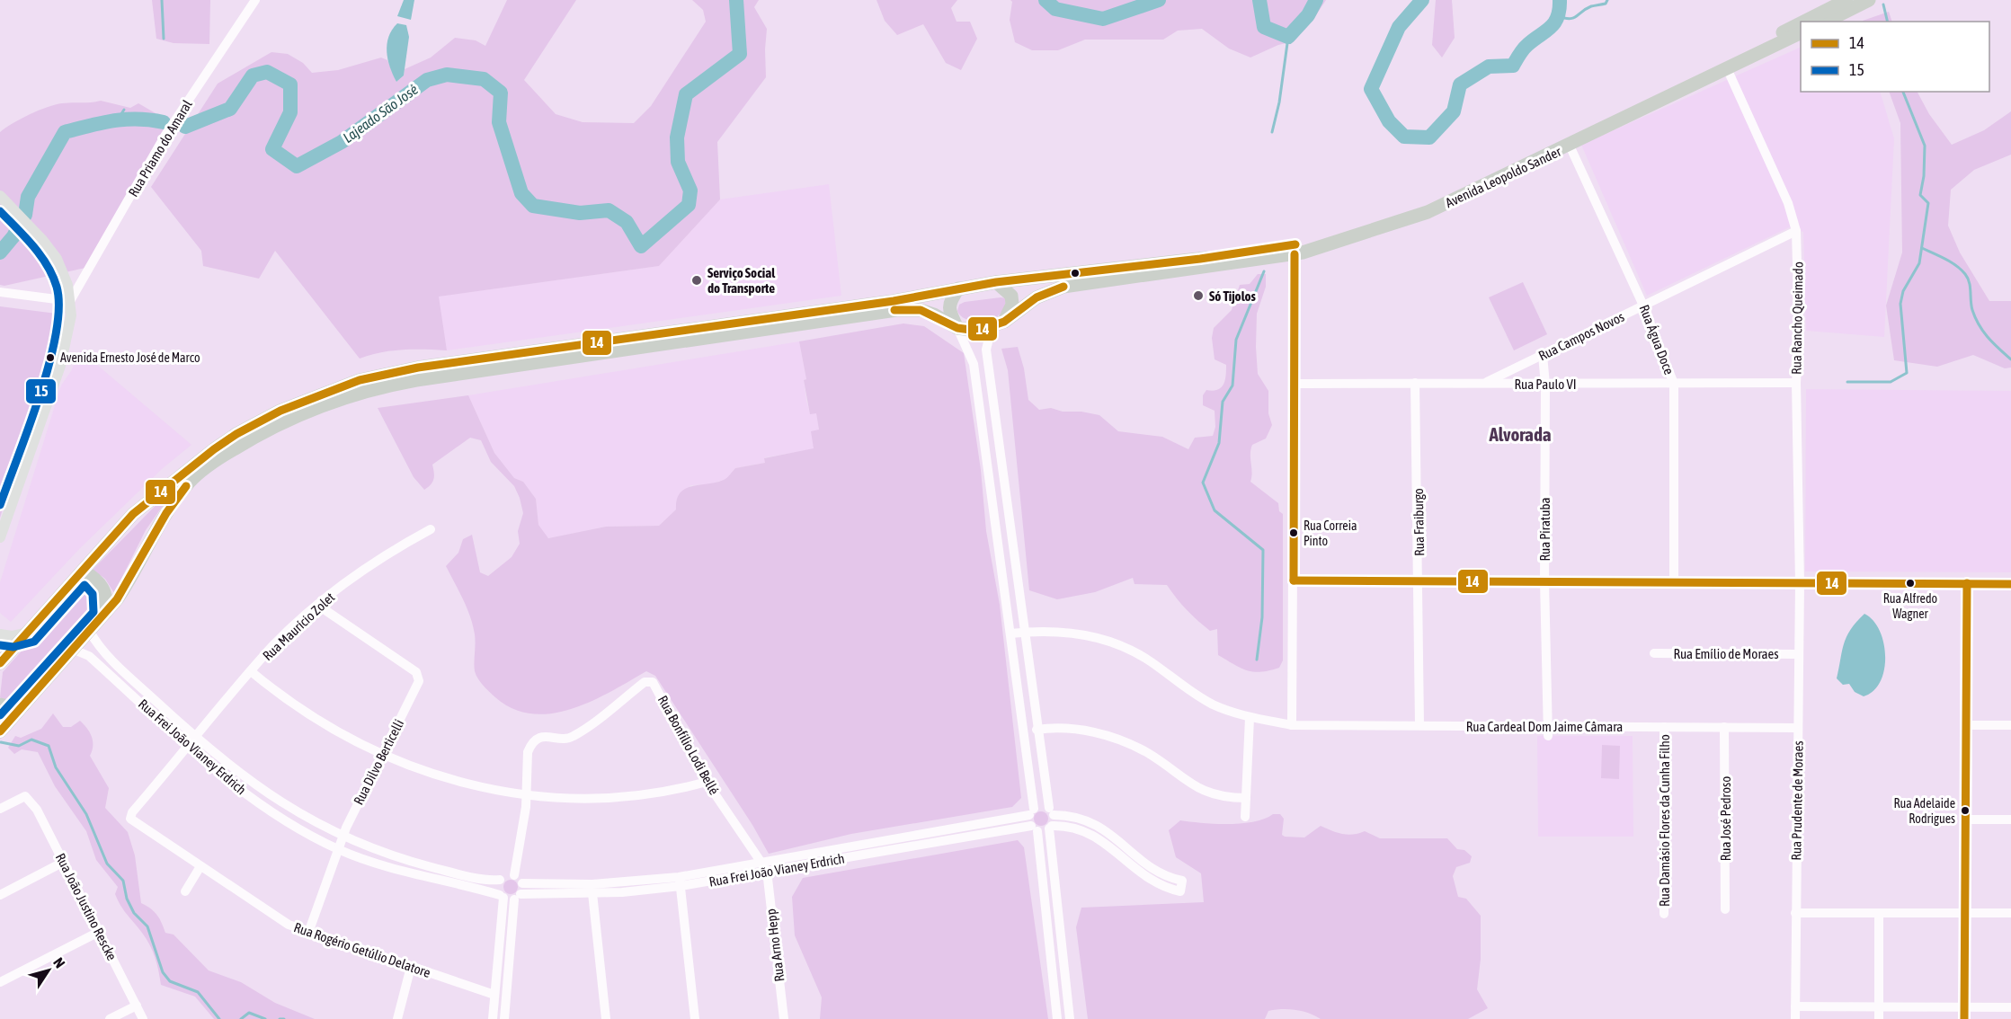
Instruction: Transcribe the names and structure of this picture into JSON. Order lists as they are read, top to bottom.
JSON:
{
  "streets": {
    "highway": ["Avenida Leopoldo Sander"],
    "street": [
      "Rua Priamo do Amaral",
      "Rua Rancho Queimado",
      "Rua Campos Novos",
      "Rua Água Doce",
      "Rua Paulo VI",
      "Rua Fraiburgo",
      "Rua Piratuba",
      "Rua Maurício Zolet",
      "Rua Emílio de Moraes",
      "Rua Cardeal Dom Jaime Câmara",
      "Rua Bonfílio Lodi Bellé",
      "Rua Frei João Vianey Erdrich",
      "Rua Dilvo Berticelli",
      "Rua Prudente de Moraes",
      "Rua José Pedroso",
      "Rua Damásio Flores da Cunha Filho",
      "Rua João Justino Rescke",
      "Rua Arno Hepp",
      "Rua Rogério Getúlio Delatore"
    ]
  },
  "crossings": [
    ["Avenida Leopoldo Sander", "Rua Rancho Queimado"],
    ["Avenida Leopoldo Sander", "Rua Água Doce"],
    ["Rua Rancho Queimado", "Rua Campos Novos"],
    ["Rua Rancho Queimado", "Rua Paulo VI"],
    ["Rua Rancho Queimado", "Rua Prudente de Moraes"],
    ["Rua Campos Novos", "Rua Água Doce"],
    ["Rua Campos Novos", "Rua Paulo VI"],
    ["Rua Campos Novos", "Rua Piratuba"],
    ["Rua Água Doce", "Rua Paulo VI"],
    ["Rua Paulo VI", "Rua Fraiburgo"],
    ["Rua Paulo VI", "Rua Piratuba"],
    ["Rua Fraiburgo", "Rua Cardeal Dom Jaime Câmara"],
    ["Rua Piratuba", "Rua Cardeal Dom Jaime Câmara"],
    ["Rua Maurício Zolet", "Rua Frei João Vianey Erdrich"],
    ["Rua Maurício Zolet", "Rua Dilvo Berticelli"],
    ["Rua Maurício Zolet", "Rua Rogério Getúlio Delatore"],
    ["Rua Emílio de Moraes", "Rua Prudente de Moraes"],
    ["Rua Cardeal Dom Jaime Câmara", "Rua Prudente de Moraes"],
    ["Rua Cardeal Dom Jaime Câmara", "Rua José Pedroso"],
    ["Rua Cardeal Dom Jaime Câmara", "Rua Damásio Flores da Cunha Filho"],
    ["Rua Bonfílio Lodi Bellé", "Rua Frei João Vianey Erdrich"],
    ["Rua Bonfílio Lodi Bellé", "Rua Arno Hepp"],
    ["Rua Frei João Vianey Erdrich", "Rua Dilvo Berticelli"],
    ["Rua Frei João Vianey Erdrich", "Rua Arno Hepp"],
    ["Rua Dilvo Berticelli", "Rua Rogério Getúlio Delatore"]
  ],
  "districts": ["Alvorada"],
  "water": ["Lajeado São José"],
  "places": [
    "Serviço Social do Transporte",
    "Só Tijolos",
    "Avenida Ernesto José de Marco",
    "Rua Correia Pinto",
    "Rua Alfredo Wagner",
    "Rua Adelaide Rodrigues"
  ],
  "lines": ["transit line 15", "transit line 14"],
  "legend": ["14", "15"],
  "north": "top right"
}
